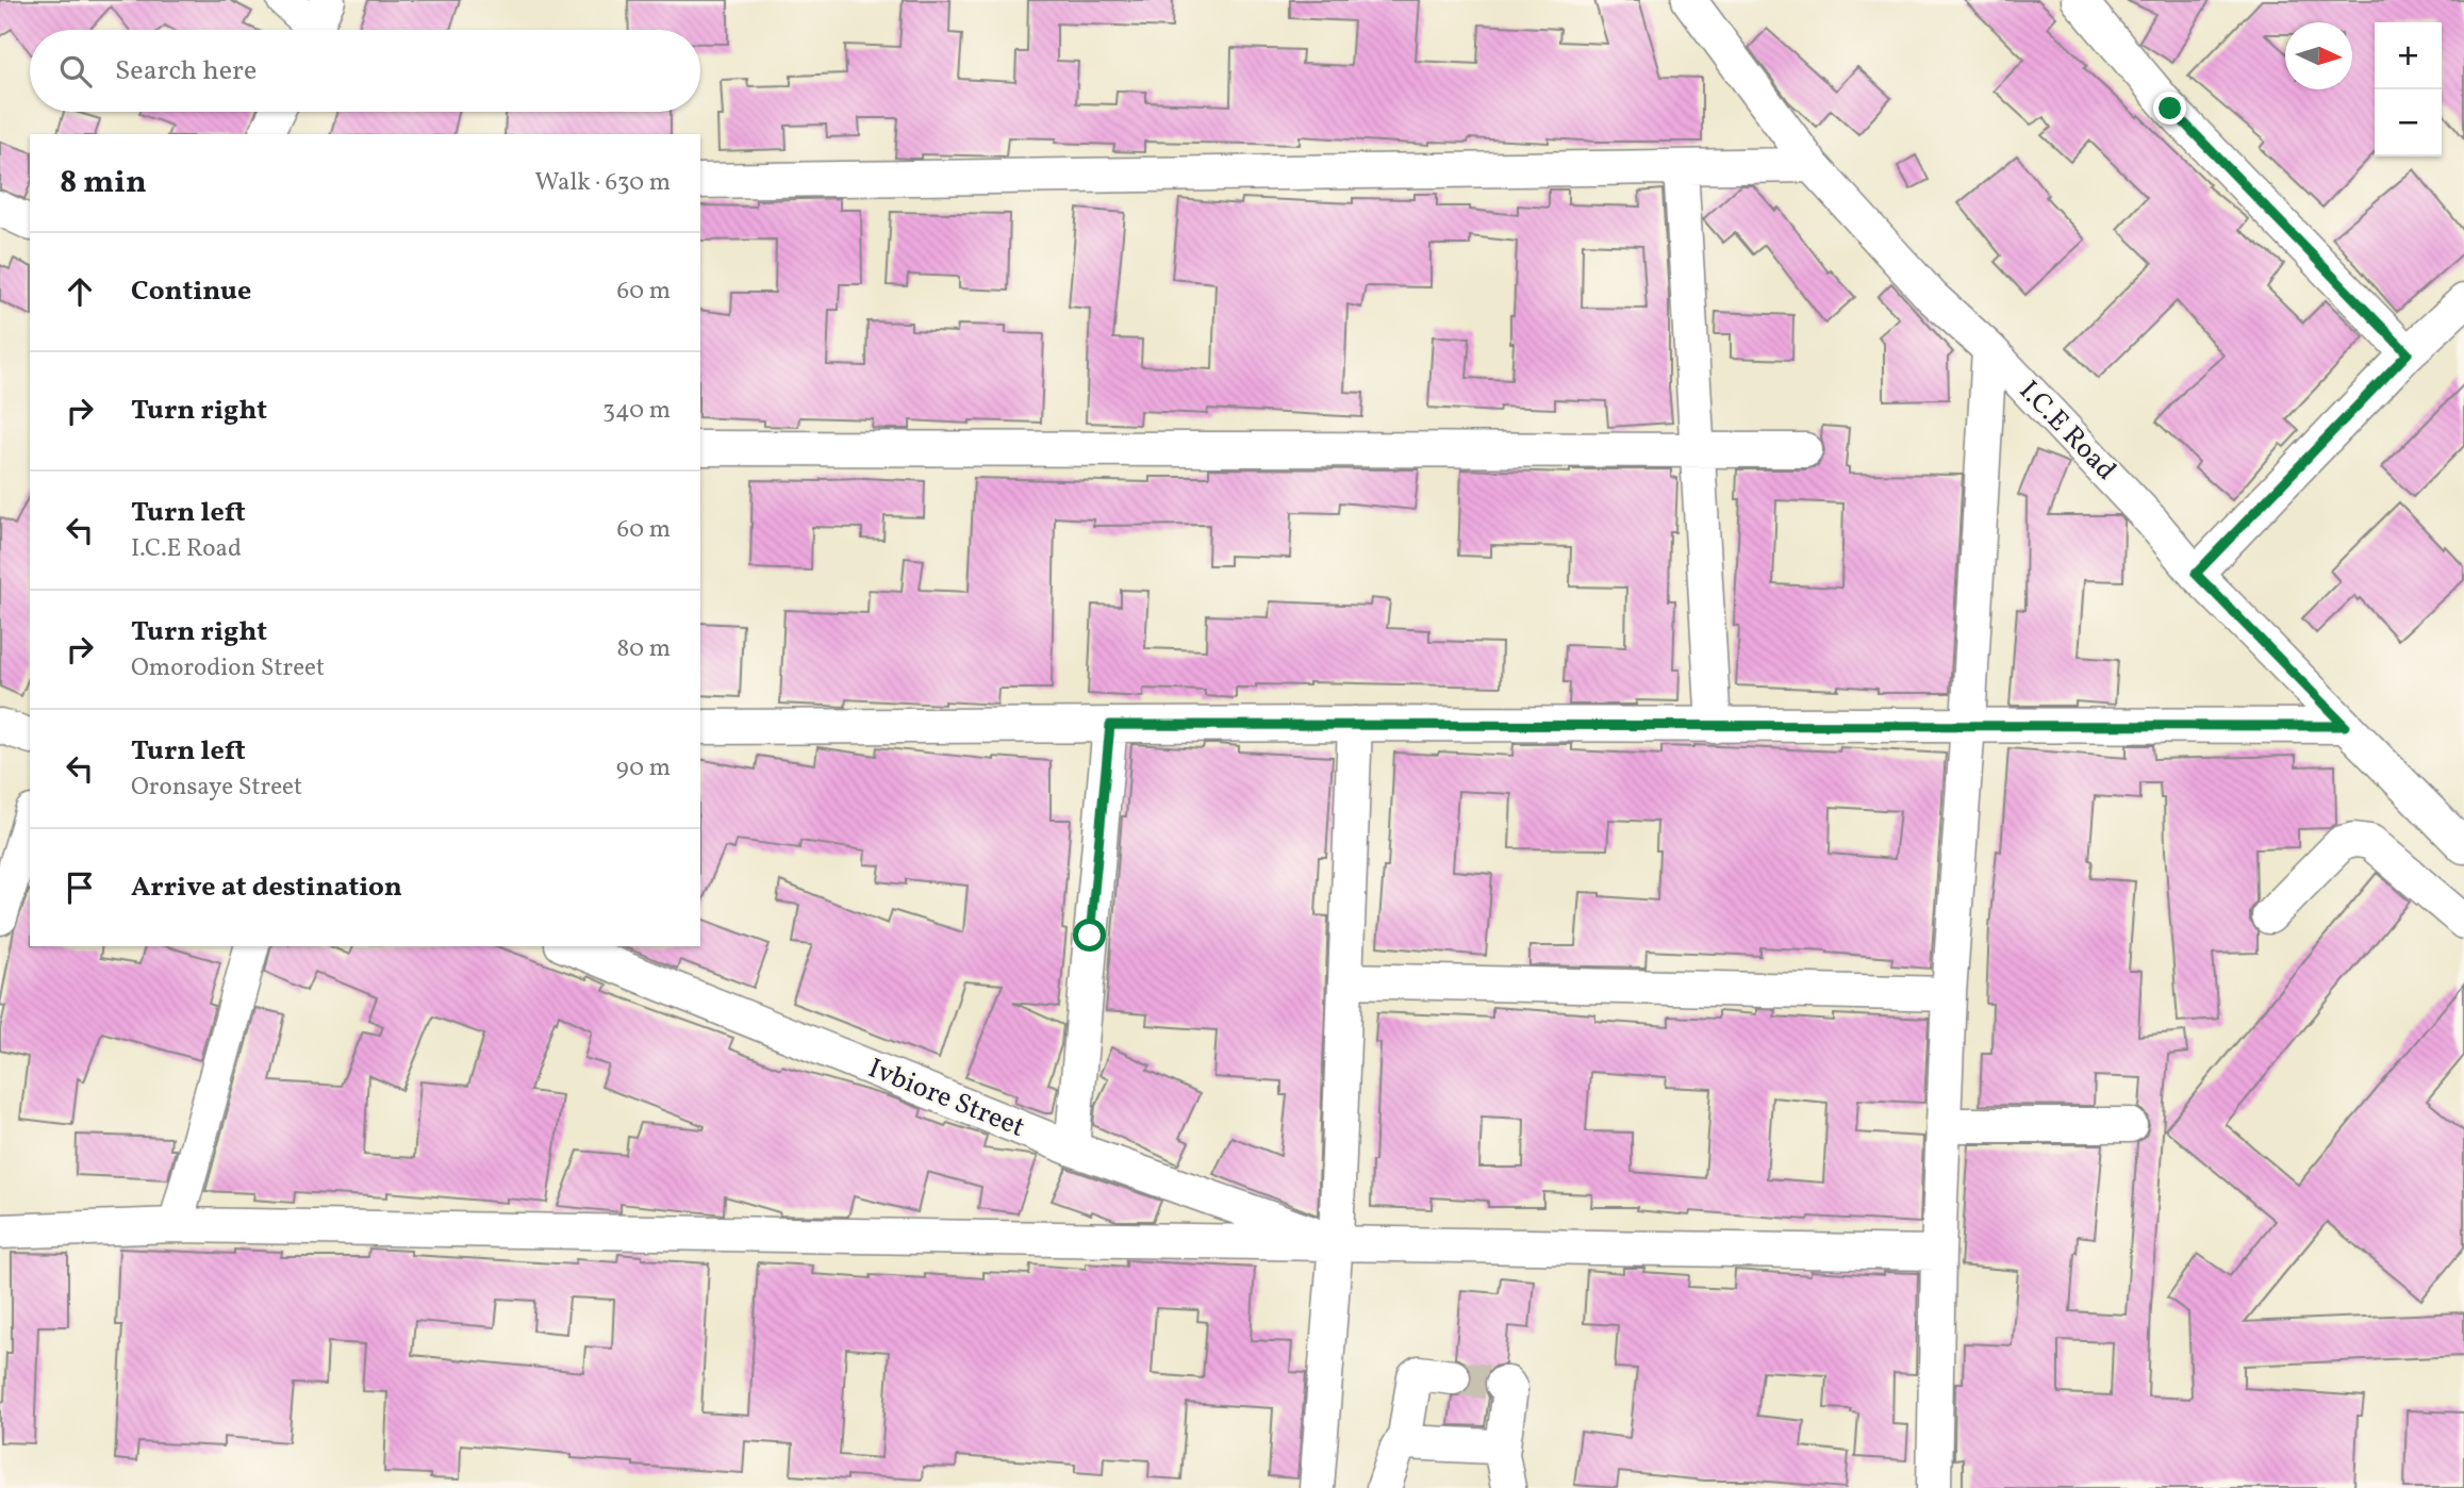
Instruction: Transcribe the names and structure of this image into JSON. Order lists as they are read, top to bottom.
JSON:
{
  "streets": {
    "street": ["I.C.E Road", "Ivbiore Street"]
  },
  "north": "right",
  "page": {
    "map_buttons": ["+", "−"],
    "search": "Search here",
    "heading": ["8 min", "Walk · 630 m"],
    "list": [
      ["Continue", "60 m"],
      ["Turn right", "340 m"],
      ["Turn left", "I.C.E Road", "60 m"],
      ["Turn right", "Omorodion Street", "80 m"],
      ["Turn left", "Oronsaye Street", "90 m"],
      "Arrive at destination"
    ]
  }
}
